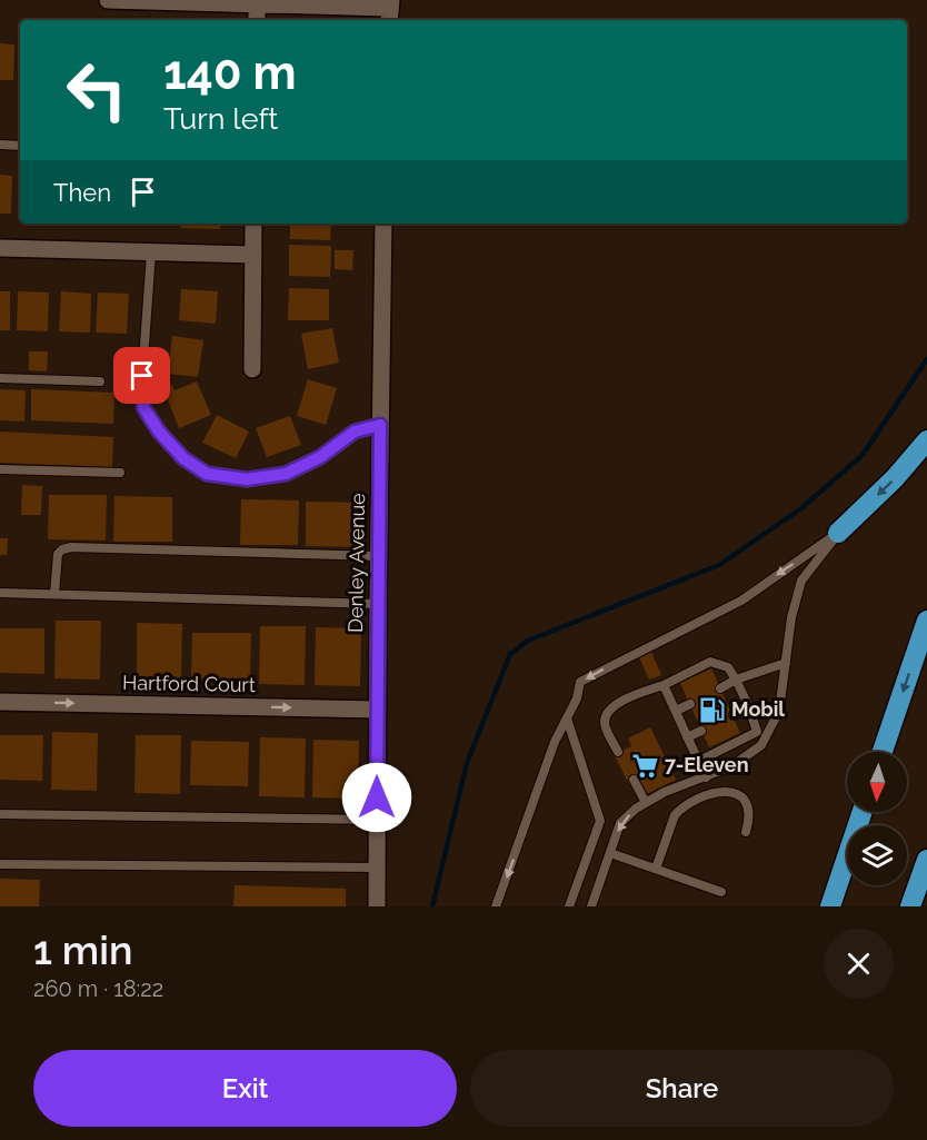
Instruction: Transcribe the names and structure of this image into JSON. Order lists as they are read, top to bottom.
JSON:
{
  "streets": {
    "street": ["Denley Avenue", "Hartford Court"]
  },
  "crossings": [
    ["Denley Avenue", "Hartford Court"]
  ],
  "one_way": ["Hartford Court"],
  "places": {
    "fuel station": ["Mobil"],
    "supermarket": ["7-Eleven"]
  },
  "north": "bottom",
  "page": {
    "turn": ["140 m", "Turn left"],
    "then": "Then",
    "heading": ["1 min", "260 m · 18:22"],
    "buttons": ["Exit", "Share"]
  }
}
